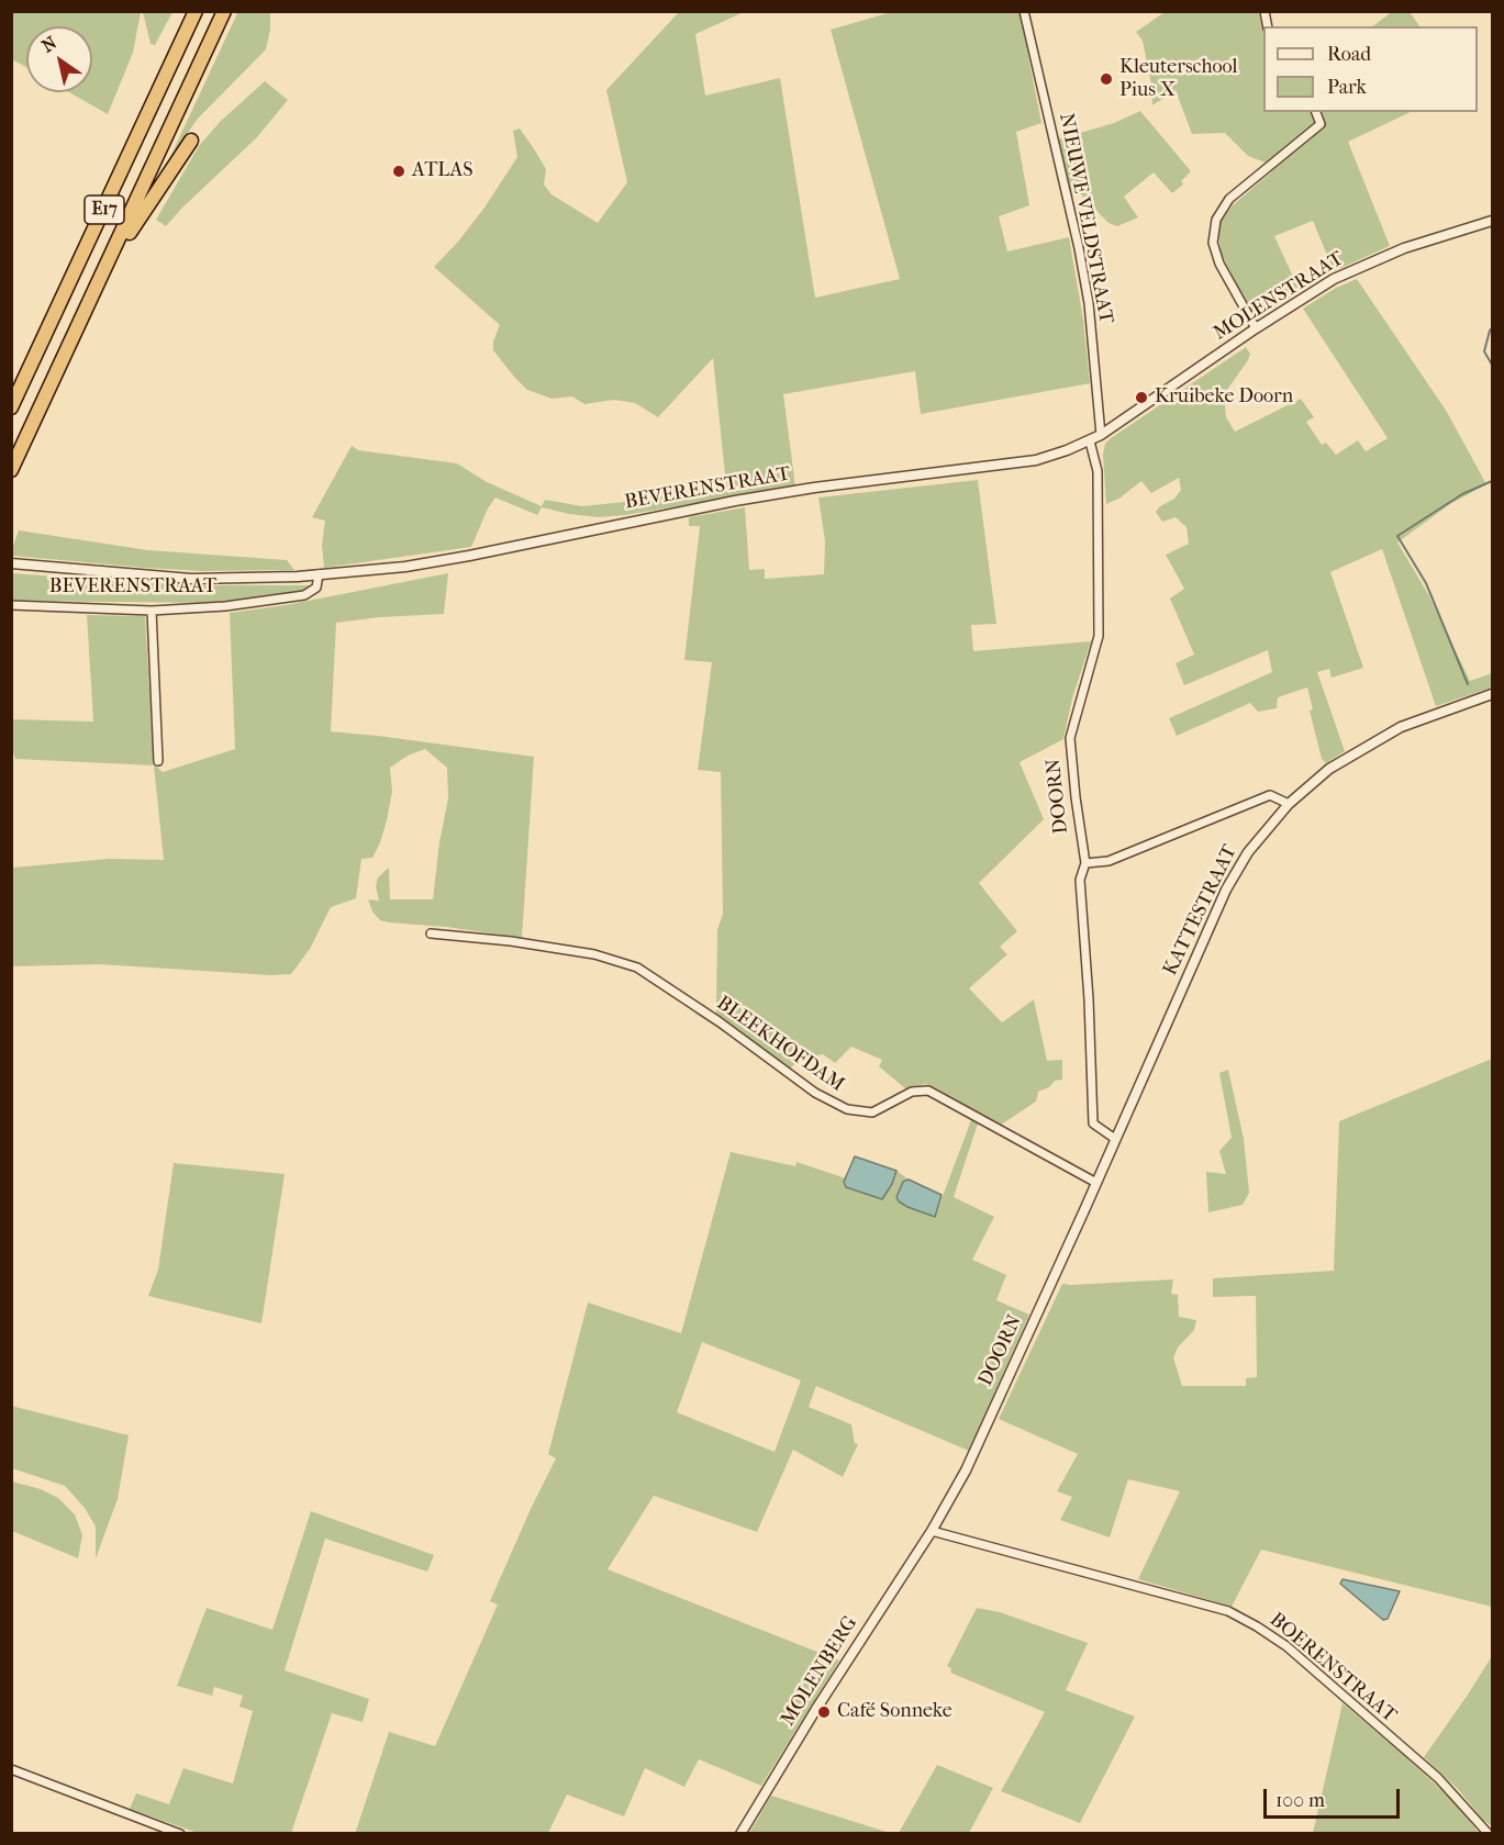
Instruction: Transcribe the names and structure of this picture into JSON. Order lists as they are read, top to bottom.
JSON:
{
  "streets": {
    "highway": ["E17"],
    "street": [
      "NIEUWE VELDSTRAAT",
      "MOLENSTRAAT",
      "BEVERENSTRAAT",
      "DOORN",
      "KATTESTRAAT",
      "BLEEKHOFDAM",
      "BOERENSTRAAT",
      "MOLENBERG"
    ]
  },
  "crossings": [
    ["NIEUWE VELDSTRAAT", "MOLENSTRAAT"],
    ["NIEUWE VELDSTRAAT", "BEVERENSTRAAT"],
    ["MOLENSTRAAT", "BEVERENSTRAAT"],
    ["BEVERENSTRAAT", "DOORN"],
    ["DOORN", "KATTESTRAAT"],
    ["DOORN", "BLEEKHOFDAM"],
    ["DOORN", "BOERENSTRAAT"],
    ["DOORN", "MOLENBERG"],
    ["KATTESTRAAT", "BLEEKHOFDAM"],
    ["BOERENSTRAAT", "MOLENBERG"]
  ],
  "places": [
    "Kleuterschool Pius X",
    "ATLAS",
    "Kruibeke Doorn",
    "Café Sonneke"
  ],
  "legend": ["Road", "Park"],
  "scale_bar": "100 m",
  "north": "top left"
}
